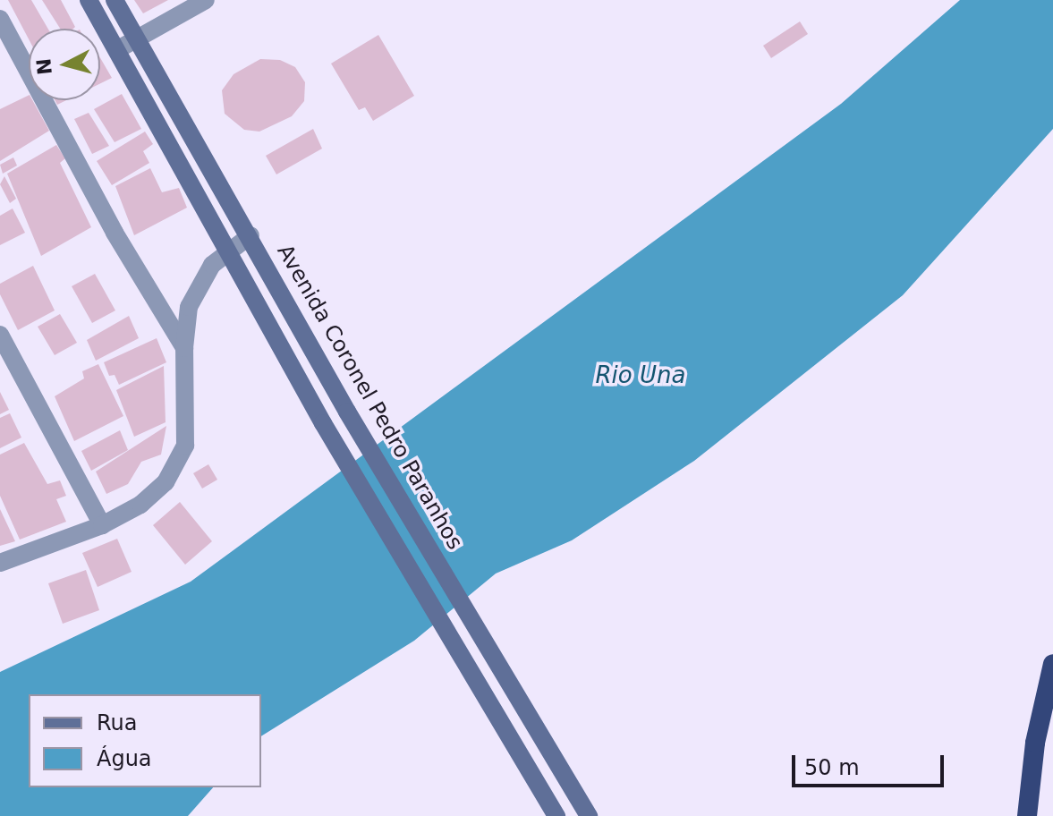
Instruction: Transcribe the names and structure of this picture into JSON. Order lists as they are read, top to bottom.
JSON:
{
  "streets": {
    "main road": ["Avenida Coronel Pedro Paranhos"]
  },
  "water": ["Rio Una"],
  "legend": ["Rua", "Água"],
  "scale_bar": "50 m",
  "north": "left"
}
